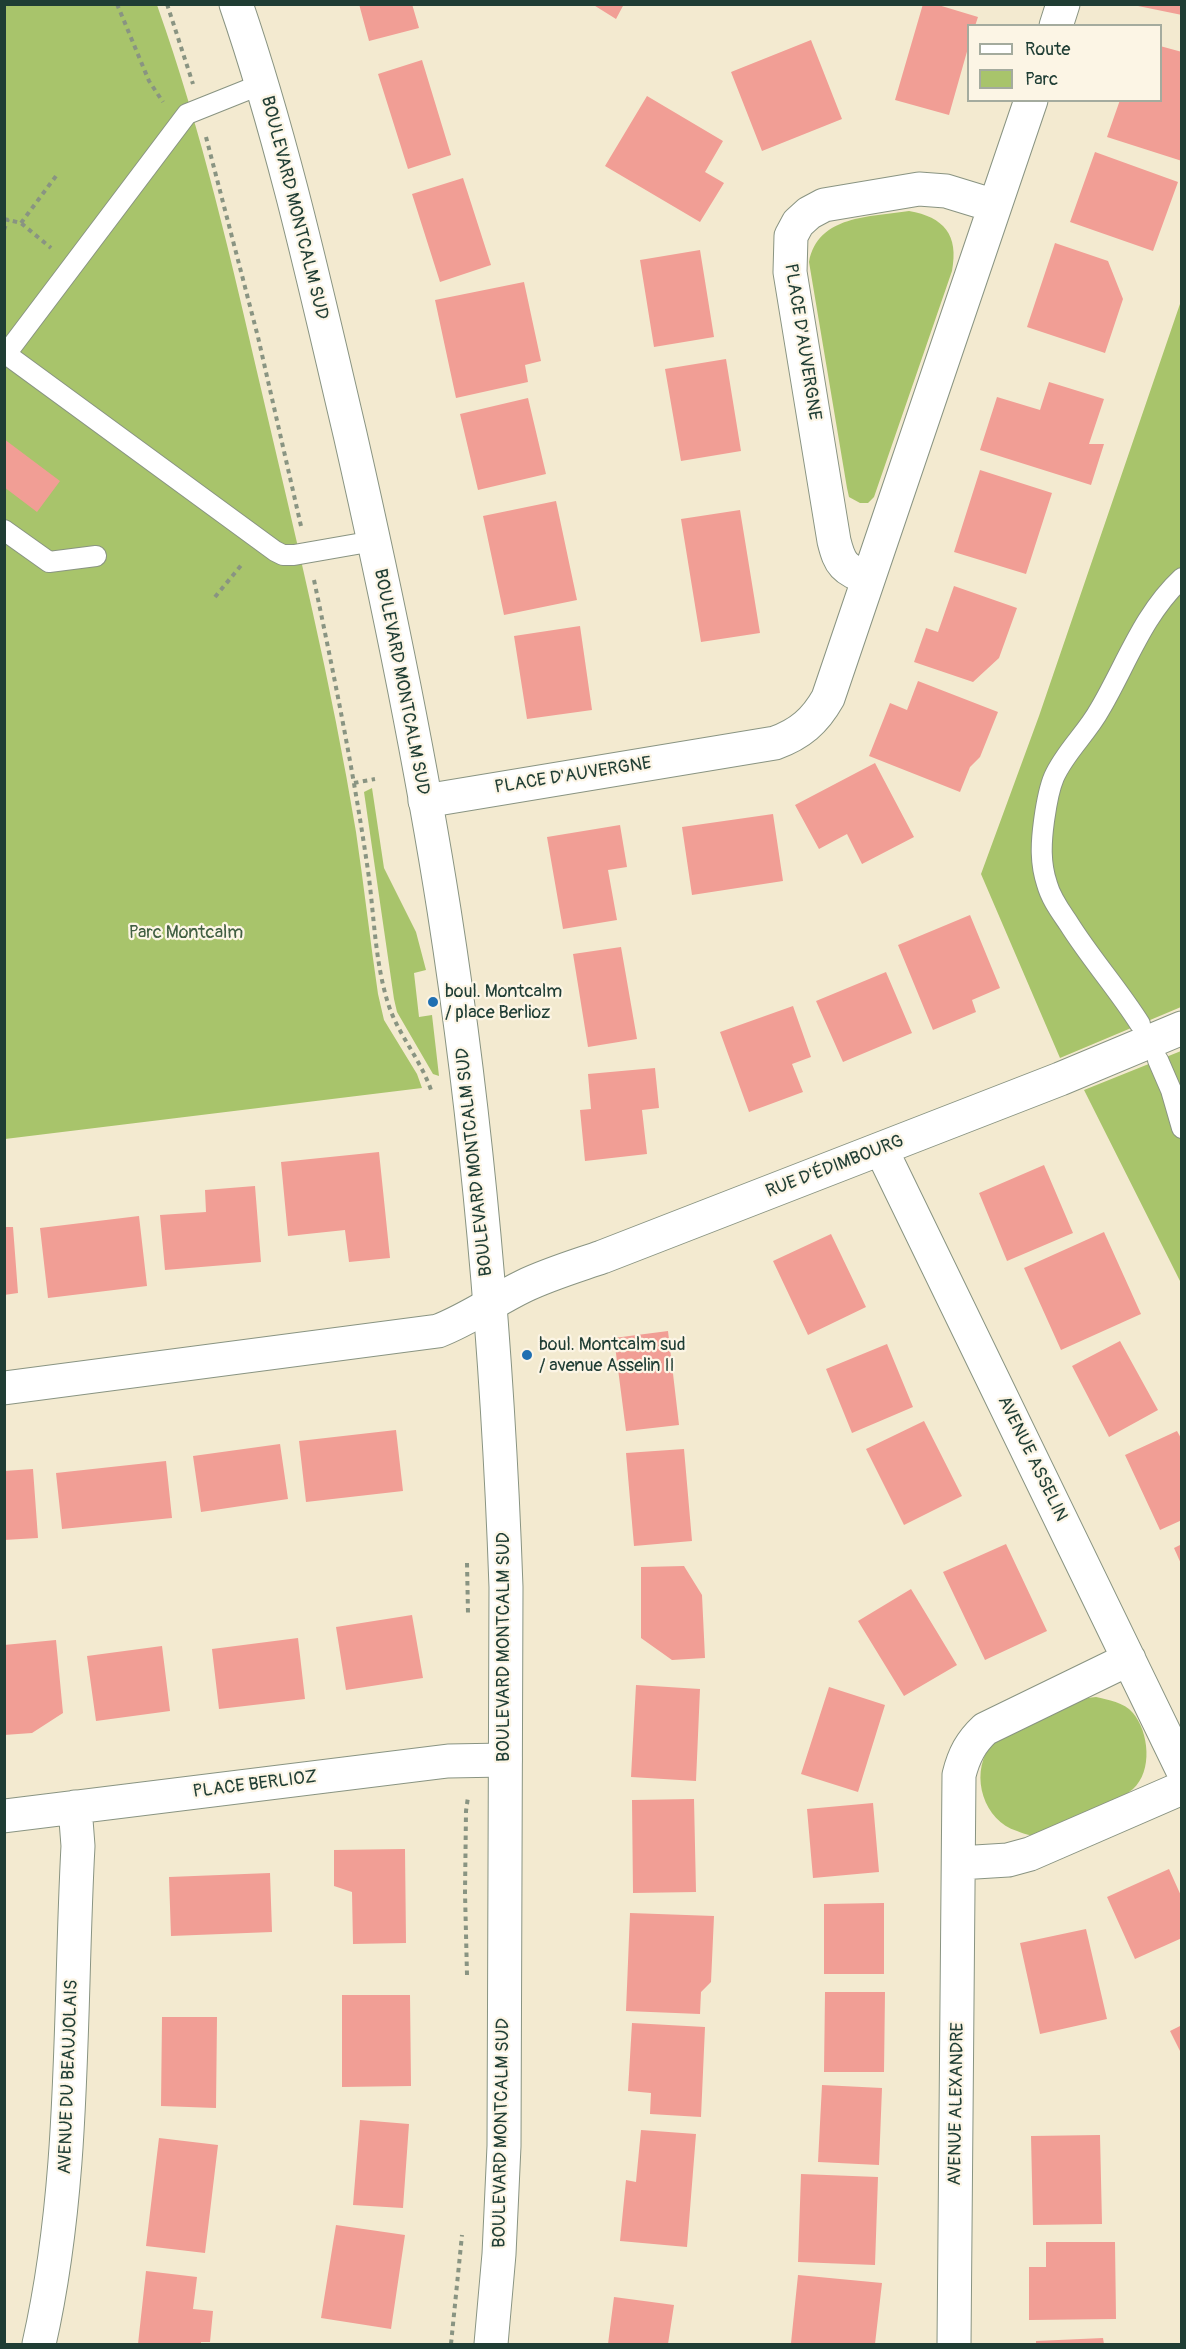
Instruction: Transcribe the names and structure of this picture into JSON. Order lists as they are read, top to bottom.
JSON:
{
  "streets": {
    "street": [
      "BOULEVARD MONTCALM SUD",
      "PLACE D'AUVERGNE",
      "RUE D'ÉDIMBOURG",
      "AVENUE ASSELIN",
      "PLACE BERLIOZ",
      "AVENUE DU BEAUJOLAIS",
      "AVENUE ALEXANDRE"
    ]
  },
  "crossings": [
    ["BOULEVARD MONTCALM SUD", "PLACE D'AUVERGNE"],
    ["BOULEVARD MONTCALM SUD", "RUE D'ÉDIMBOURG"],
    ["BOULEVARD MONTCALM SUD", "PLACE BERLIOZ"],
    ["RUE D'ÉDIMBOURG", "AVENUE ASSELIN"],
    ["AVENUE ASSELIN", "AVENUE ALEXANDRE"],
    ["PLACE BERLIOZ", "AVENUE DU BEAUJOLAIS"]
  ],
  "parks": ["Parc Montcalm"],
  "places": ["boul. Montcalm / place Berlioz", "boul. Montcalm sud / avenue Asselin II"],
  "legend": ["Route", "Parc"]
}
